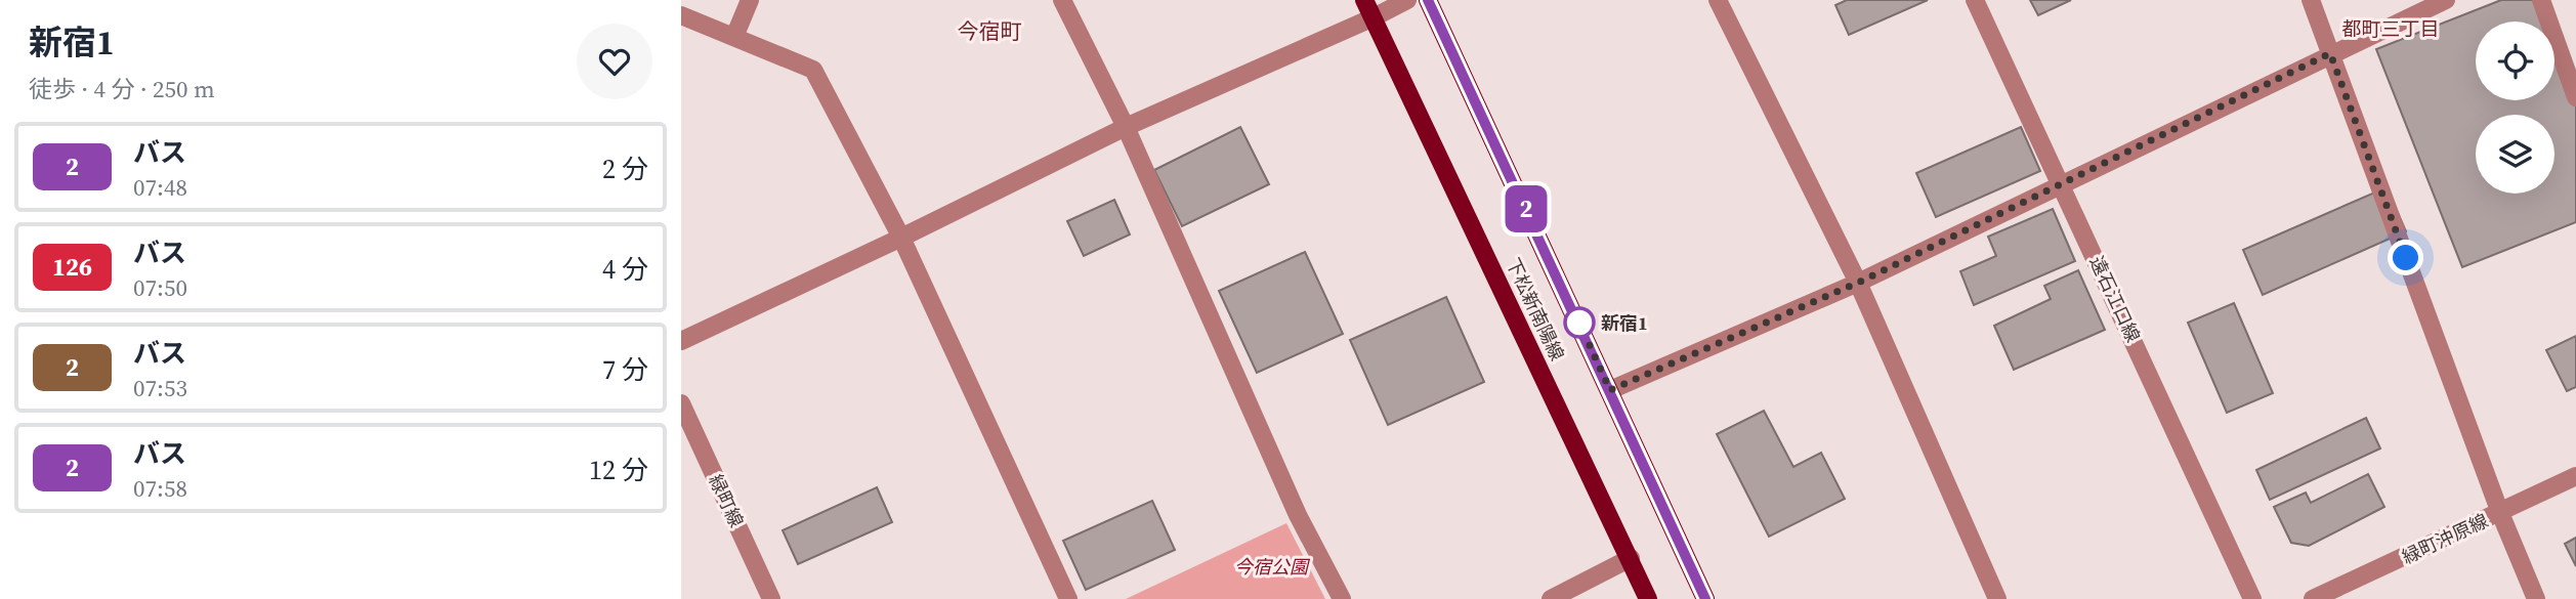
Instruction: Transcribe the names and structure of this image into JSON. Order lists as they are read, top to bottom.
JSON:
{
  "streets": {
    "main road": ["下松新南陽線"],
    "street": ["遠石江口線", "緑町線", "緑町沖原線"]
  },
  "districts": ["都町三丁目", "今宿町"],
  "parks": ["今宿公園"],
  "places": ["新宿1"],
  "lines": ["bus line 2"],
  "page": {
    "heading": ["新宿1", "徒歩 · 4 分 · 250 m"],
    "on_map": "2",
    "list": [
      {
        "mark": "2",
        "name": "バス",
        "note": "07:48",
        "value": "2 分"
      },
      {
        "mark": "126",
        "name": "バス",
        "note": "07:50",
        "value": "4 分"
      },
      {
        "mark": "2",
        "name": "バス",
        "note": "07:53",
        "value": "7 分"
      },
      {
        "mark": "2",
        "name": "バス",
        "note": "07:58",
        "value": "12 分"
      }
    ]
  }
}
